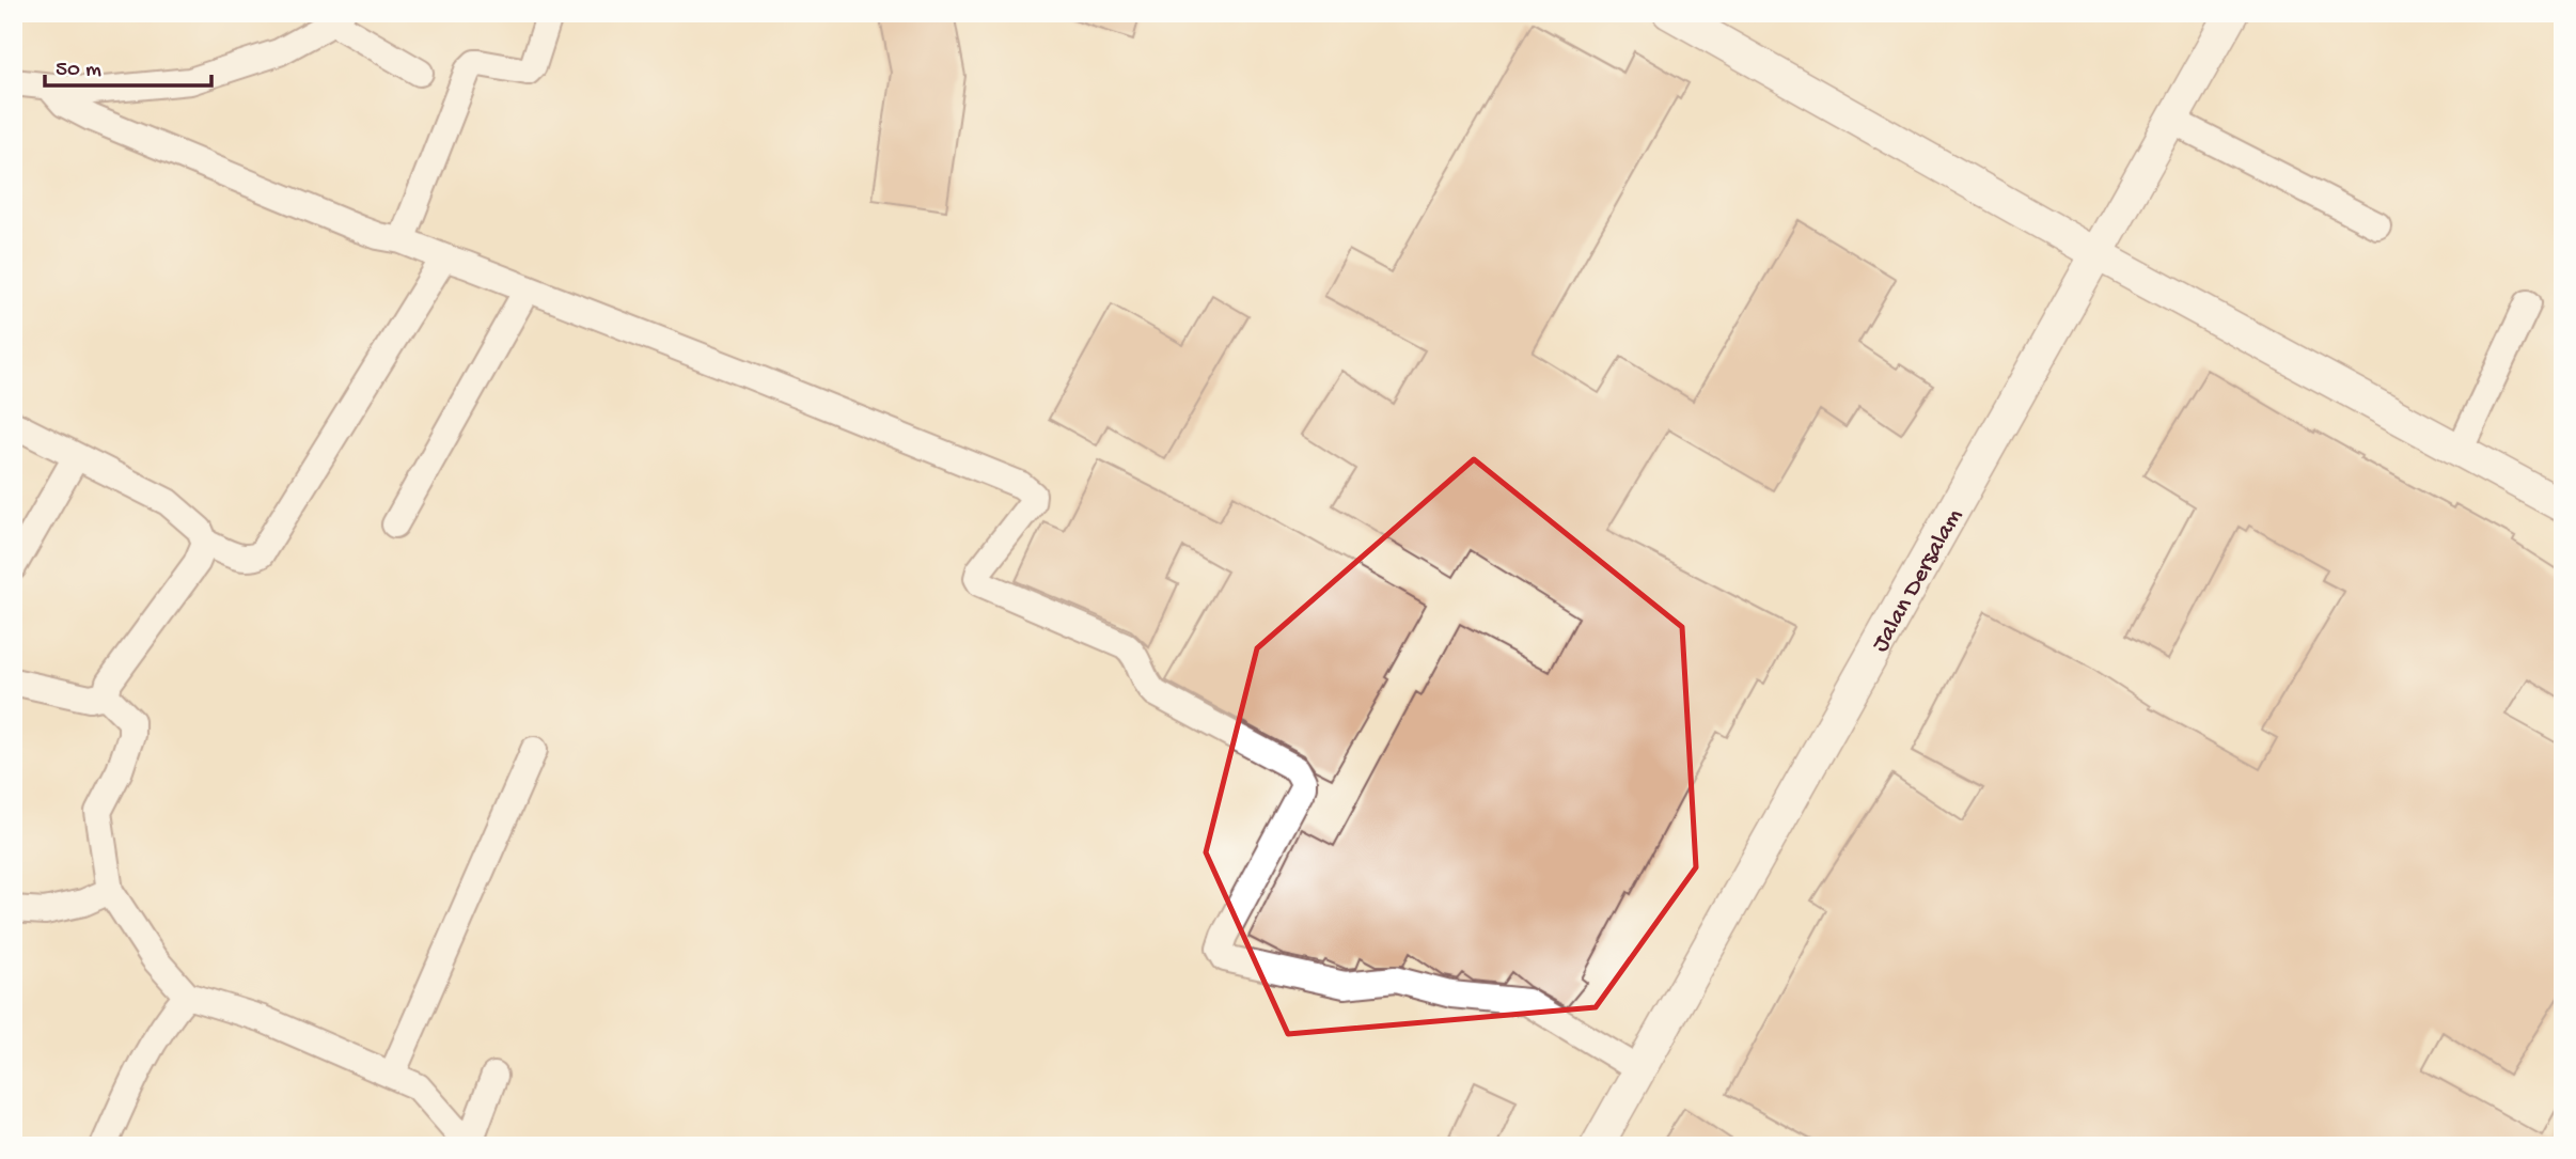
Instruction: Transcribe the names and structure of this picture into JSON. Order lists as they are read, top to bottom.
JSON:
{
  "streets": {
    "main road": ["Jalan Dersalam"]
  },
  "scale_bar": "50 m"
}
